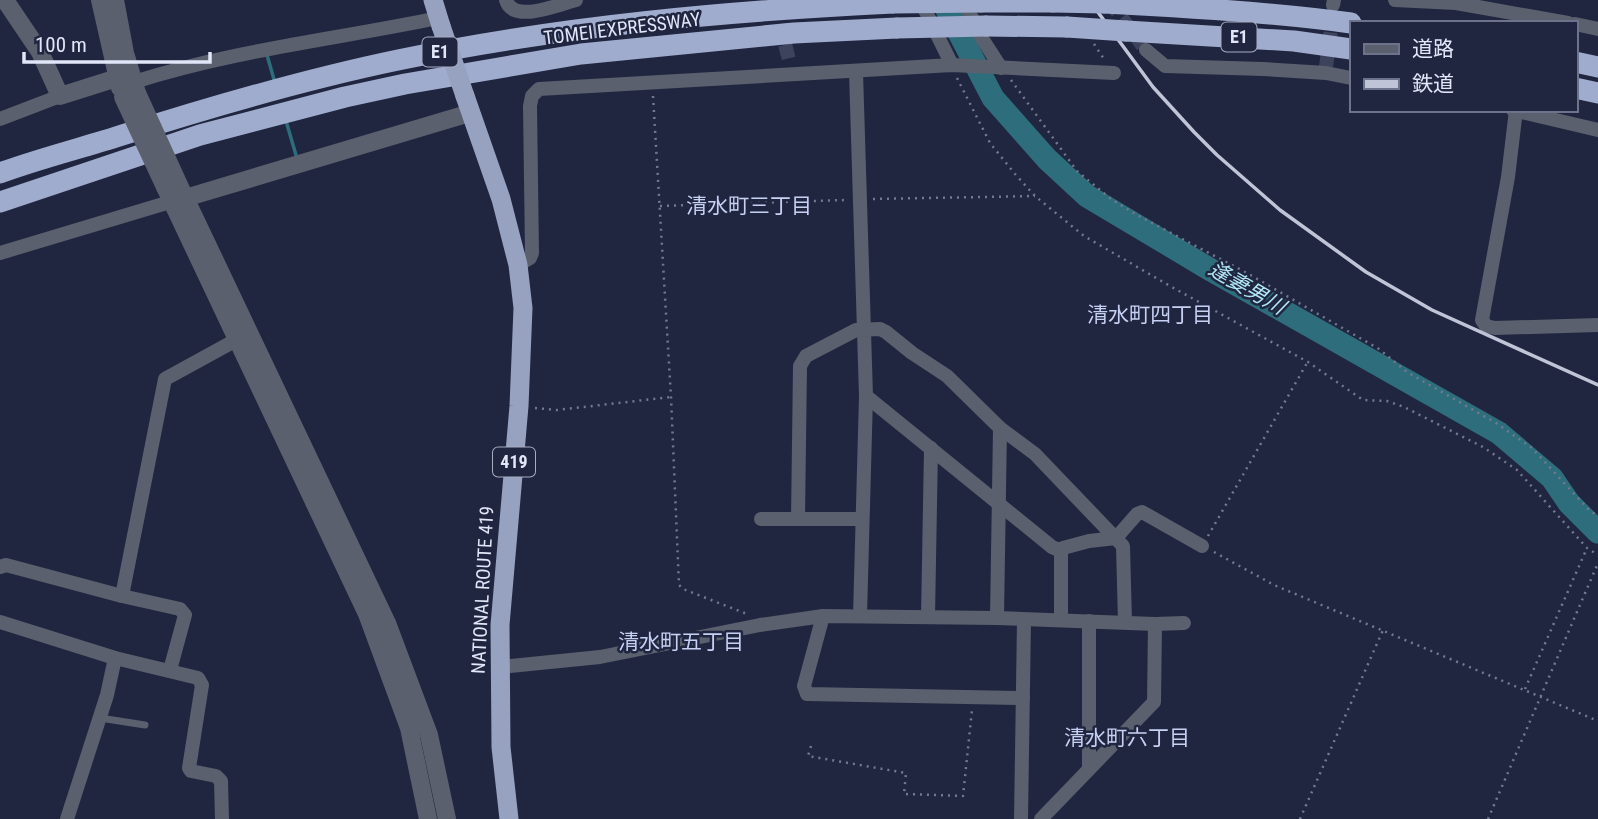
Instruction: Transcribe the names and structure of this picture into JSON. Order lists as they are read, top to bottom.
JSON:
{
  "streets": {
    "highway": [
      "TOMEI EXPRESSWAY",
      "E1",
      "419",
      "NATIONAL ROUTE 419"
    ]
  },
  "districts": [
    "清水町三丁目",
    "清水町四丁目",
    "清水町五丁目",
    "清水町六丁目"
  ],
  "water": ["逢妻男川"],
  "legend": ["道路", "鉄道"],
  "scale_bar": "100 m"
}
